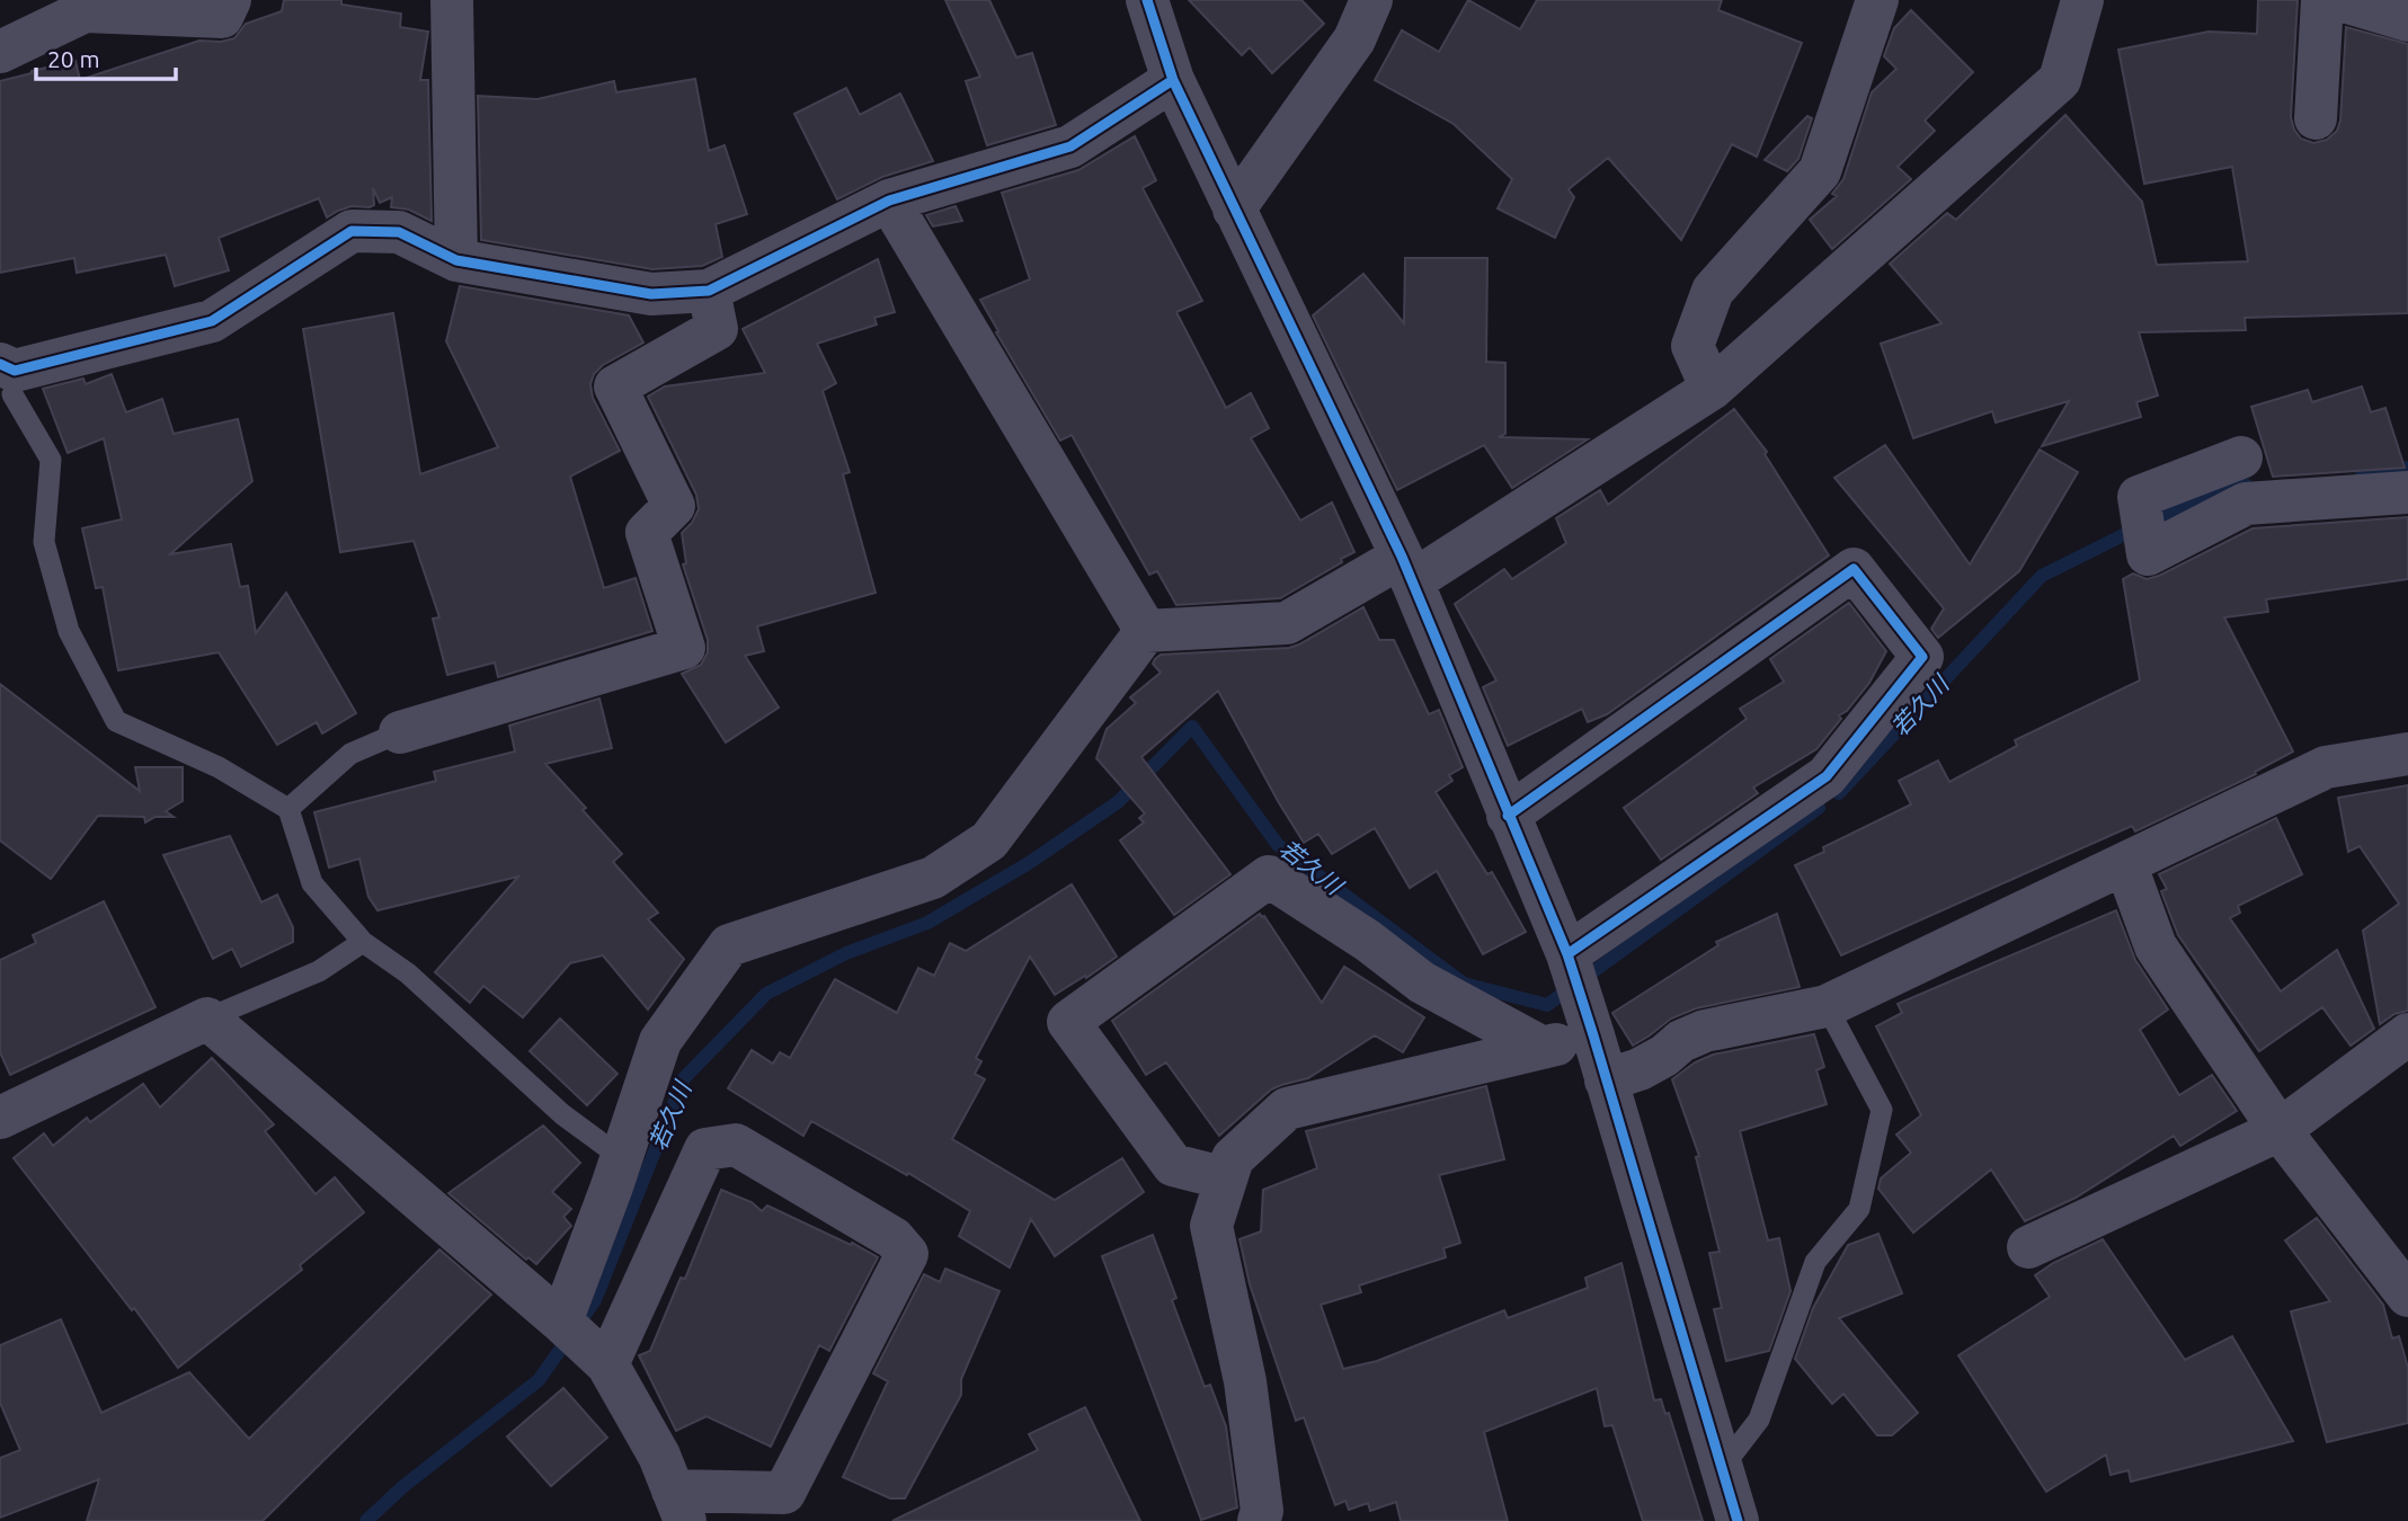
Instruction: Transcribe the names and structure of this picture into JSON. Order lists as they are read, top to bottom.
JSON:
{
  "water": ["若久川"],
  "scale_bar": "20 m"
}
